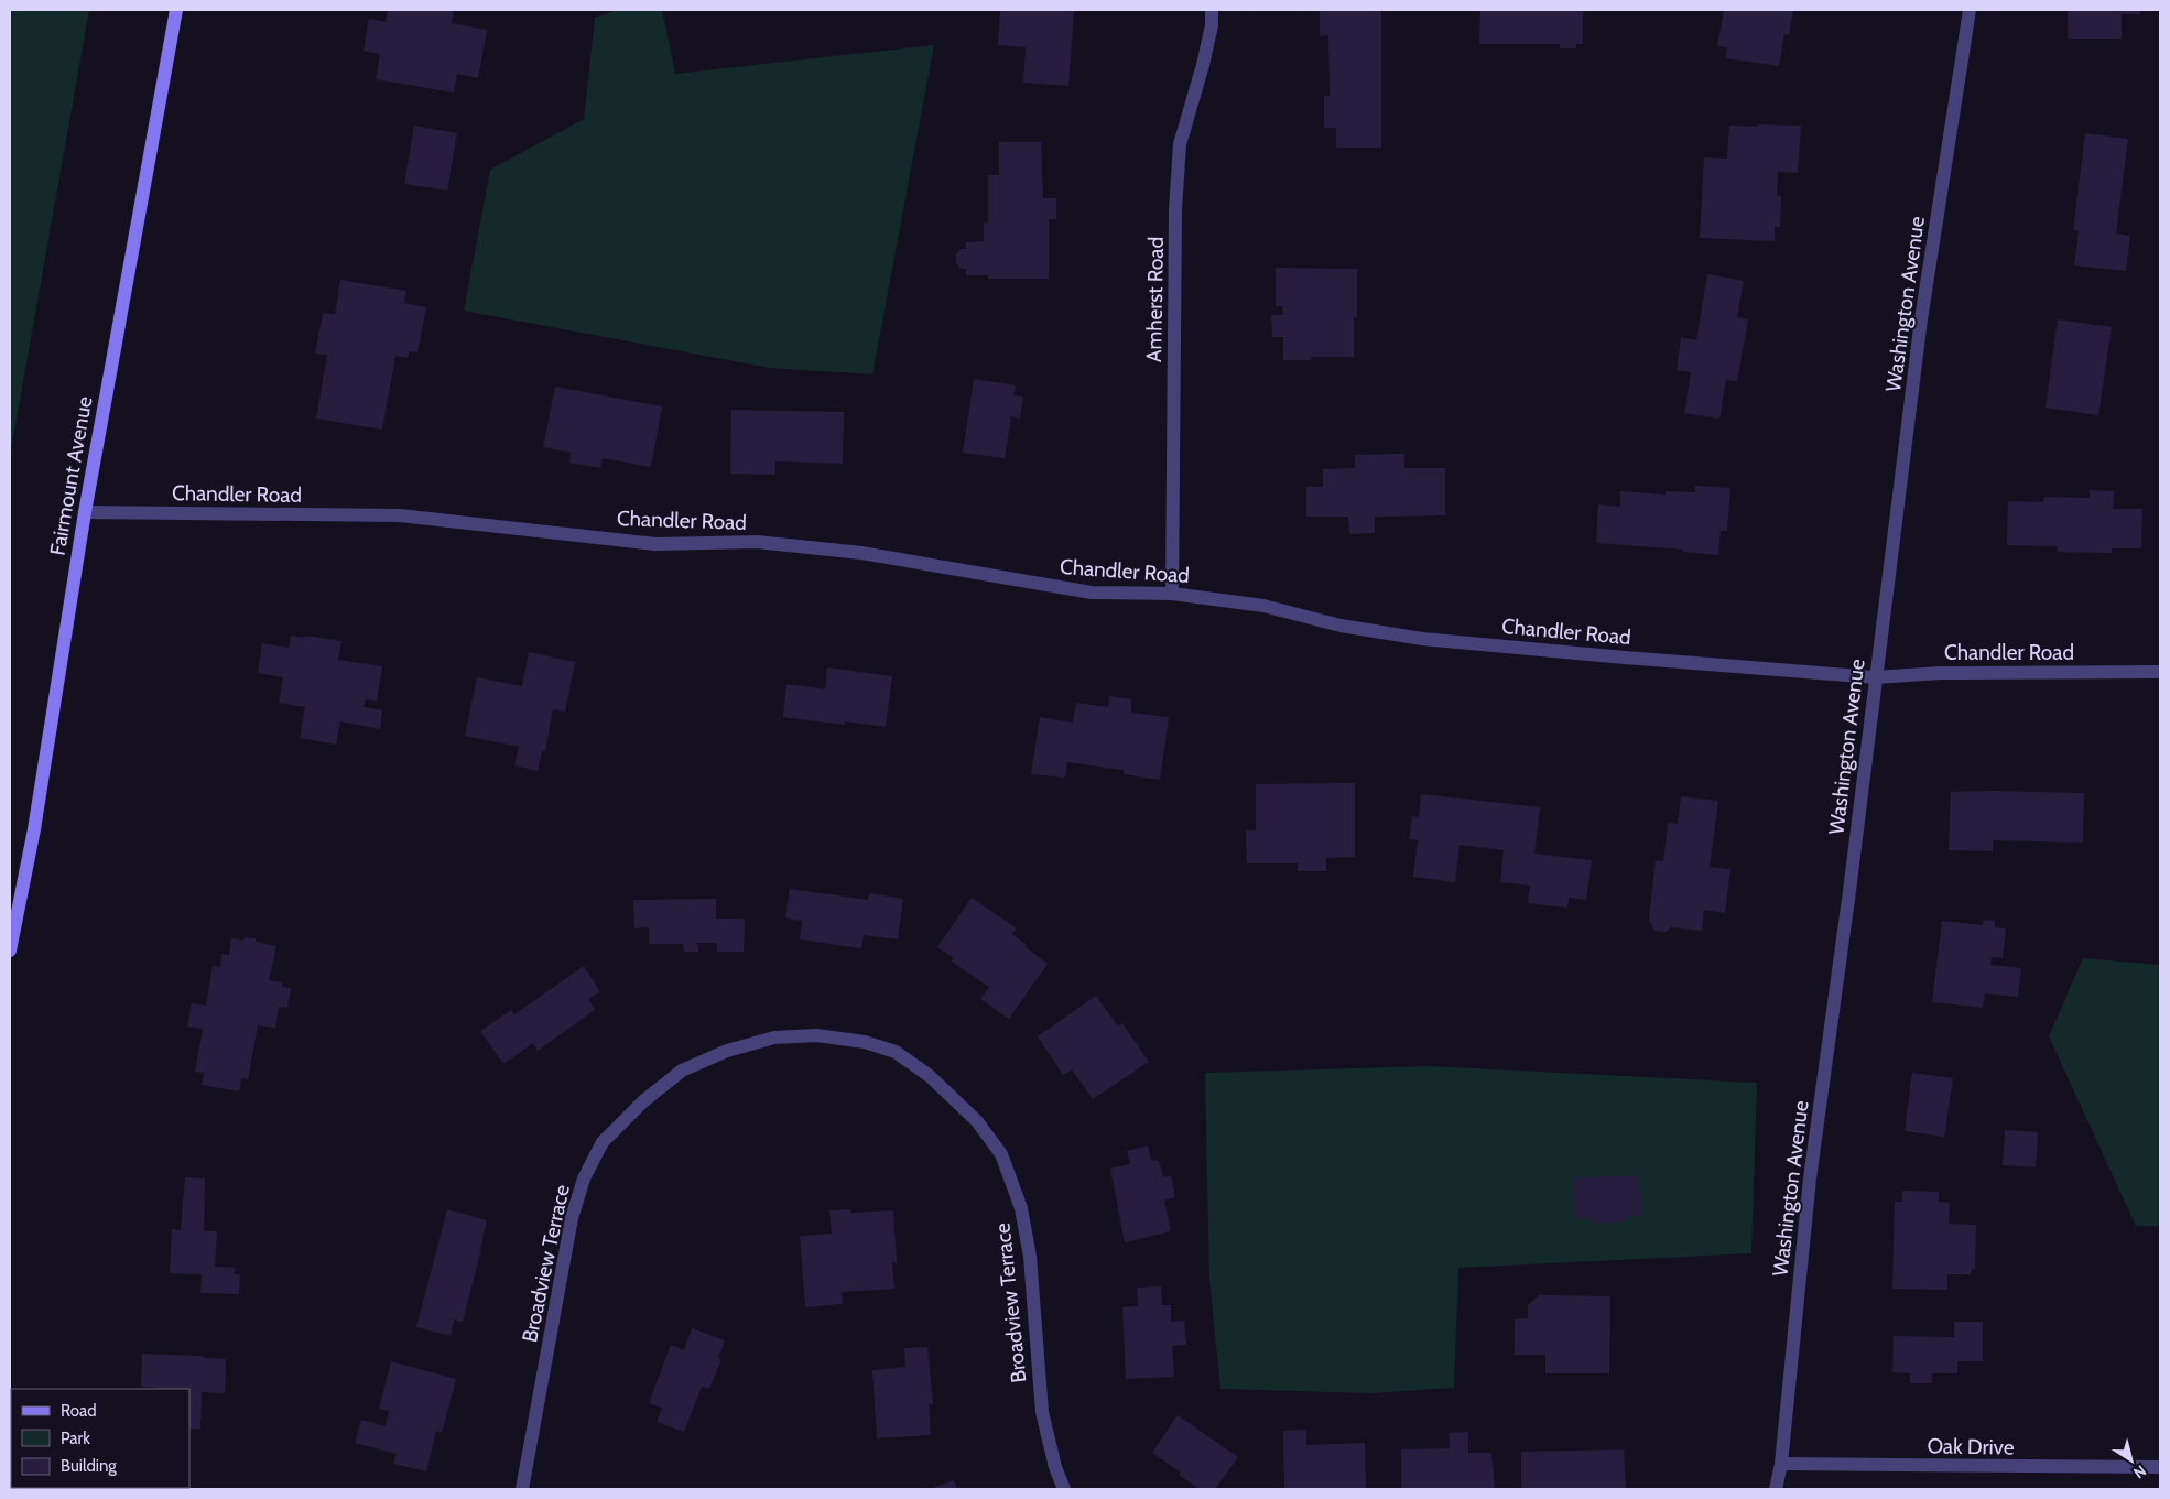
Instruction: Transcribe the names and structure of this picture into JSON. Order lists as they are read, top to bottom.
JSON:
{
  "streets": {
    "main road": ["Fairmount Avenue"],
    "street": [
      "Amherst Road",
      "Washington Avenue",
      "Chandler Road",
      "Broadview Terrace",
      "Oak Drive"
    ]
  },
  "crossings": [
    ["Amherst Road", "Chandler Road"],
    ["Washington Avenue", "Chandler Road"],
    ["Washington Avenue", "Oak Drive"],
    ["Fairmount Avenue", "Chandler Road"]
  ],
  "legend": ["Road", "Park", "Building"],
  "north": "bottom right"
}
